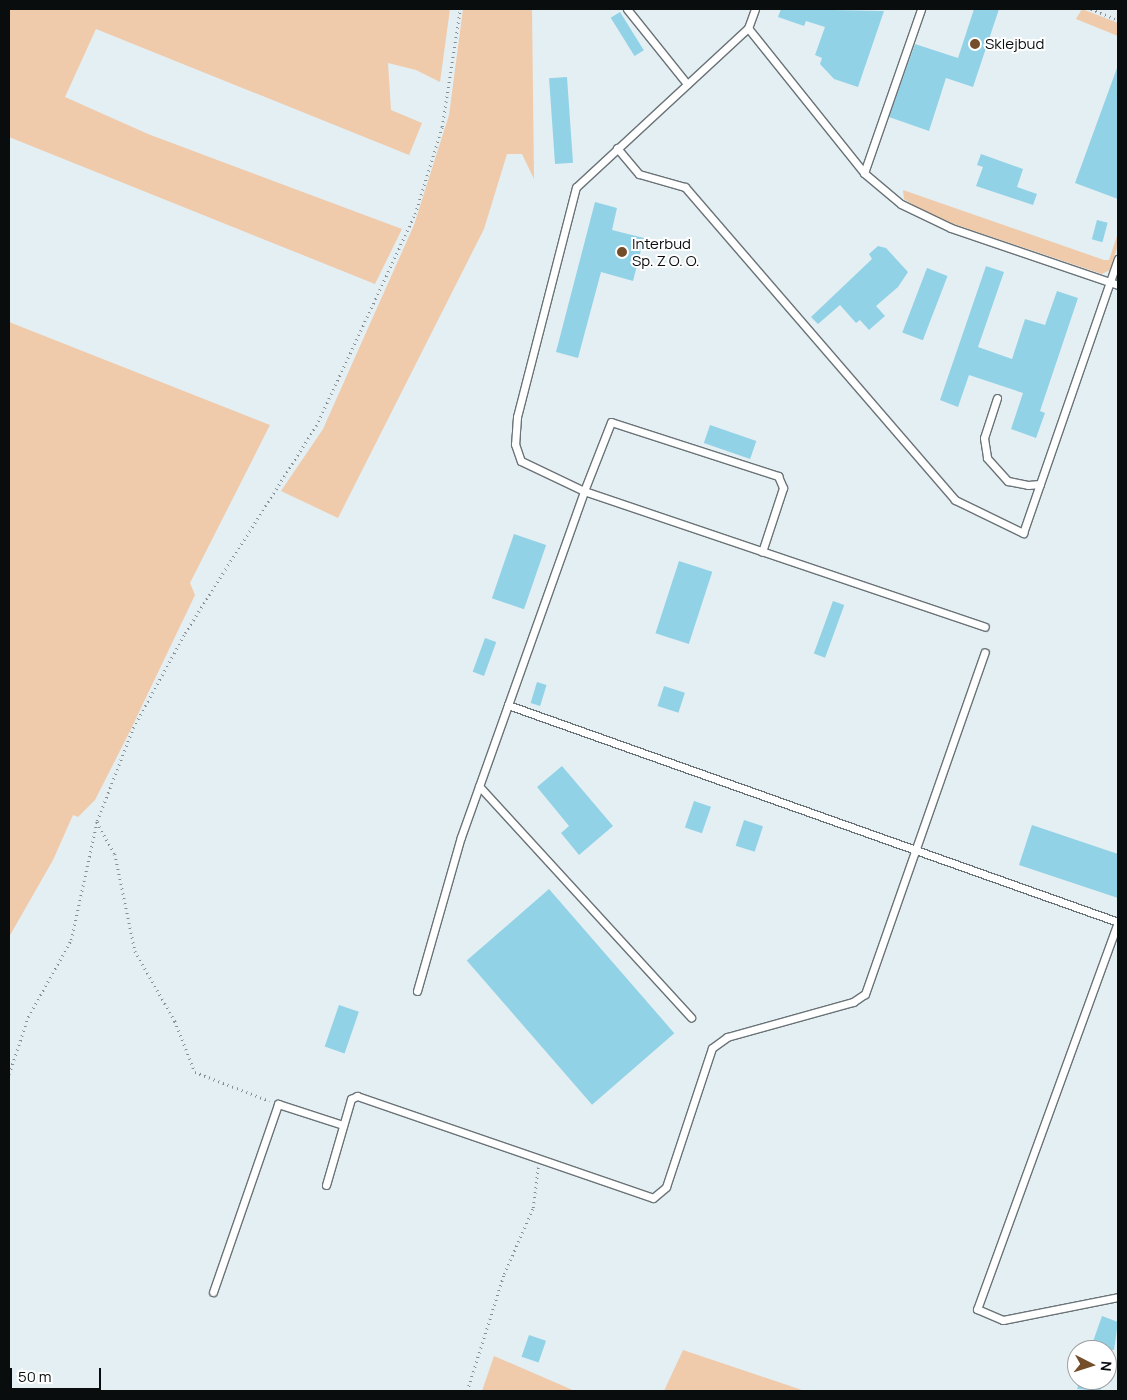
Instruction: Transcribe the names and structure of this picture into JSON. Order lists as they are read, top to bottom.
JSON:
{
  "places": ["Sklejbud", "Interbud Sp. Z O. O."],
  "scale_bar": "50 m",
  "north": "right"
}
